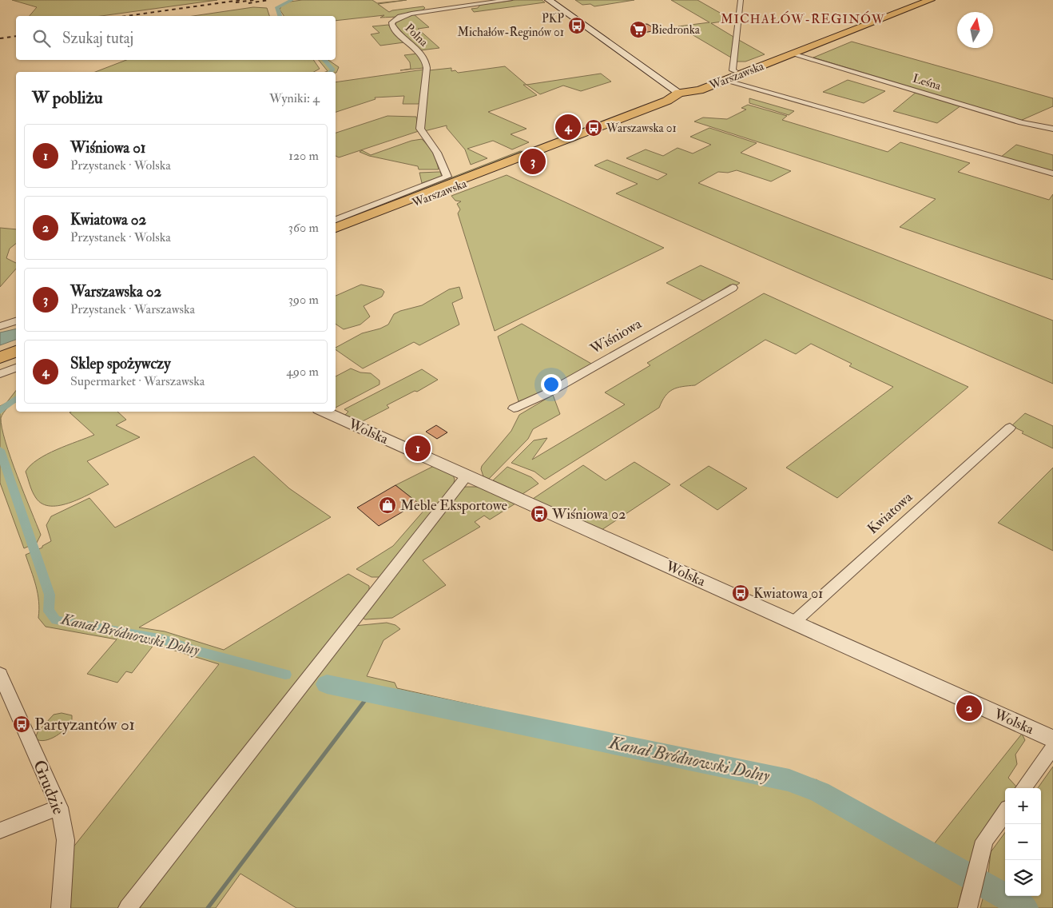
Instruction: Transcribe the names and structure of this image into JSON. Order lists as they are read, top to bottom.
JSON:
{
  "streets": {
    "main road": ["Warszawska"],
    "street": [
      "Polna",
      "Leśna",
      "Wiśniowa",
      "Wolska",
      "Kwiatowa",
      "Grudzie"
    ]
  },
  "crossings": [
    ["Warszawska", "Leśna"],
    ["Wolska", "Kwiatowa"]
  ],
  "districts": ["MICHAŁÓW-REGINÓW"],
  "water": ["Kanał Bródnowski Dolny"],
  "places": {
    "bus stop": [
      "PKP Michałów-Reginów 01",
      "Warszawska 01",
      "Wiśniowa 02",
      "Kwiatowa 01",
      "Partyzantów 01"
    ],
    "supermarket": ["Biedronka"],
    "shop": ["Meble Eksportowe"]
  },
  "north": "top",
  "page": {
    "search": "Szukaj tutaj",
    "heading": ["W pobliżu", "Wyniki: 4"],
    "pins": [
      "4",
      "3",
      "1",
      "2"
    ],
    "list": [
      {
        "mark": "1",
        "name": "Wiśniowa 01",
        "note": "Przystanek · Wolska",
        "value": "120 m"
      },
      {
        "mark": "2",
        "name": "Kwiatowa 02",
        "note": "Przystanek · Wolska",
        "value": "360 m"
      },
      {
        "mark": "3",
        "name": "Warszawska 02",
        "note": "Przystanek · Warszawska",
        "value": "390 m"
      },
      {
        "mark": "4",
        "name": "Sklep spożywczy",
        "note": "Supermarket · Warszawska",
        "value": "490 m"
      }
    ],
    "map_buttons": ["+", "−"]
  }
}
